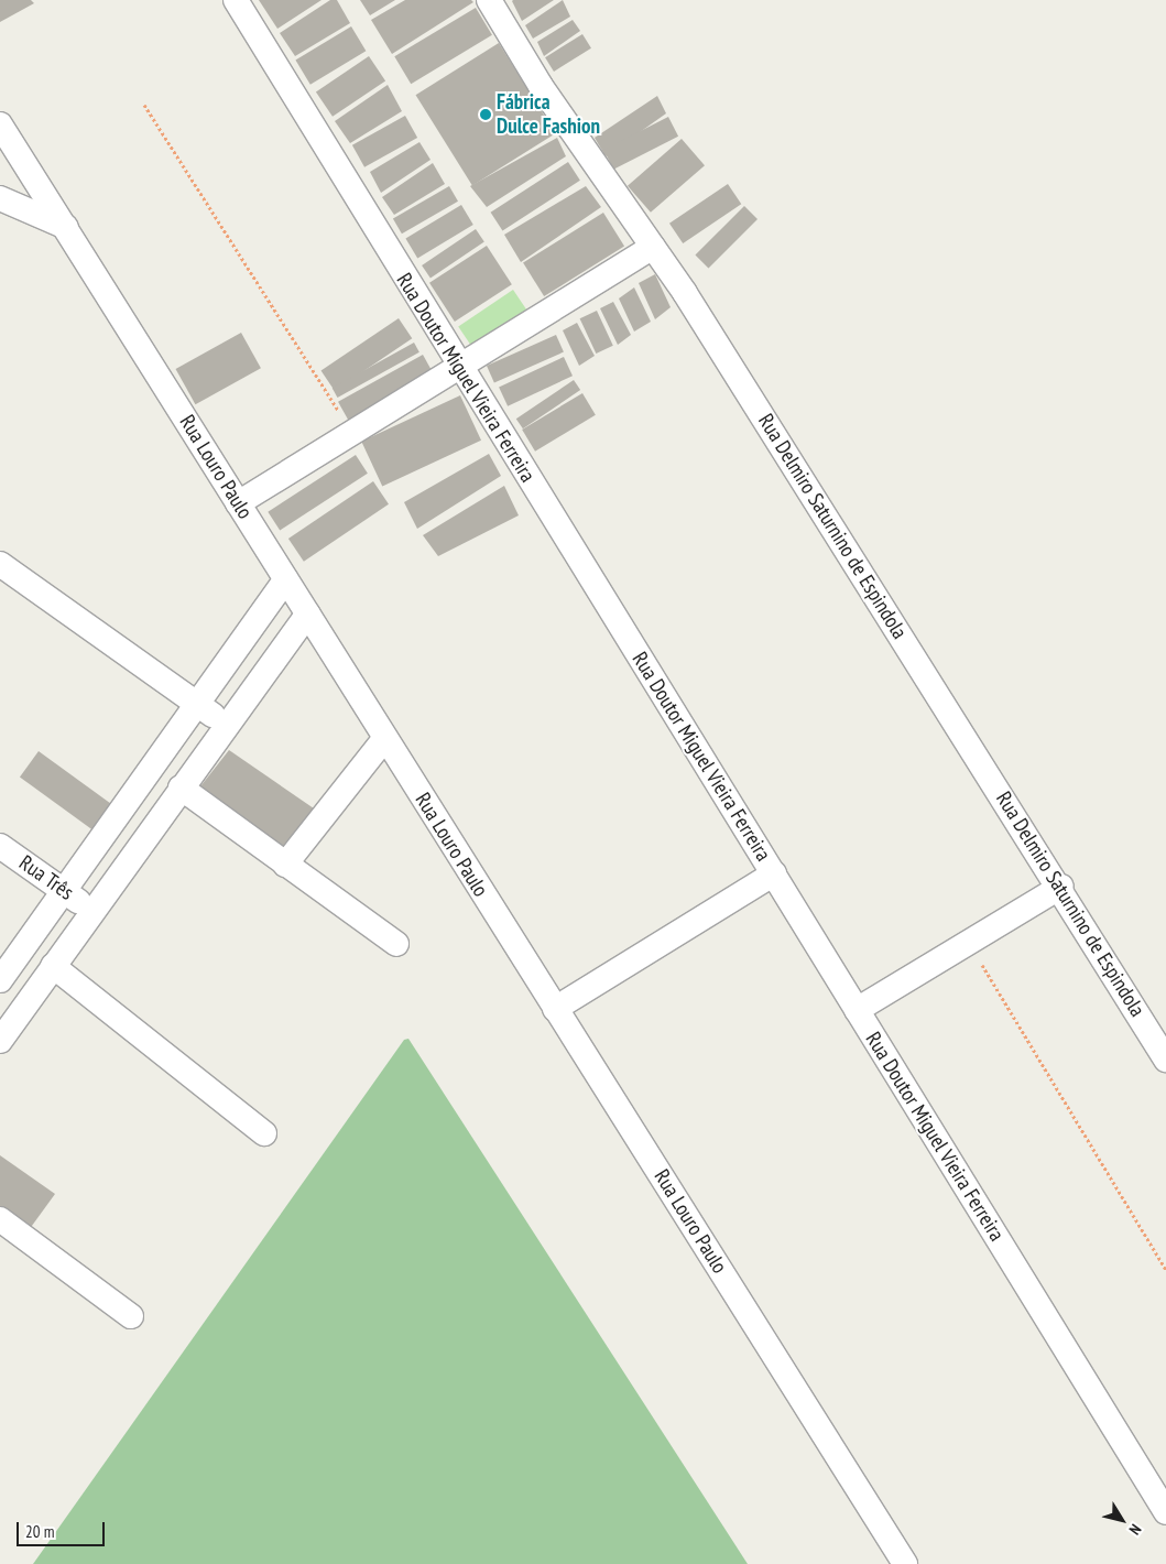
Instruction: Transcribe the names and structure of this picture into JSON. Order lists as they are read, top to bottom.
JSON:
{
  "streets": {
    "street": [
      "Rua Doutor Miguel Vieira Ferreira",
      "Rua Louro Paulo",
      "Rua Delmiro Saturnino de Espindola",
      "Rua Três"
    ]
  },
  "places": ["Fábrica Dulce Fashion"],
  "scale_bar": "20 m",
  "north": "bottom right"
}
